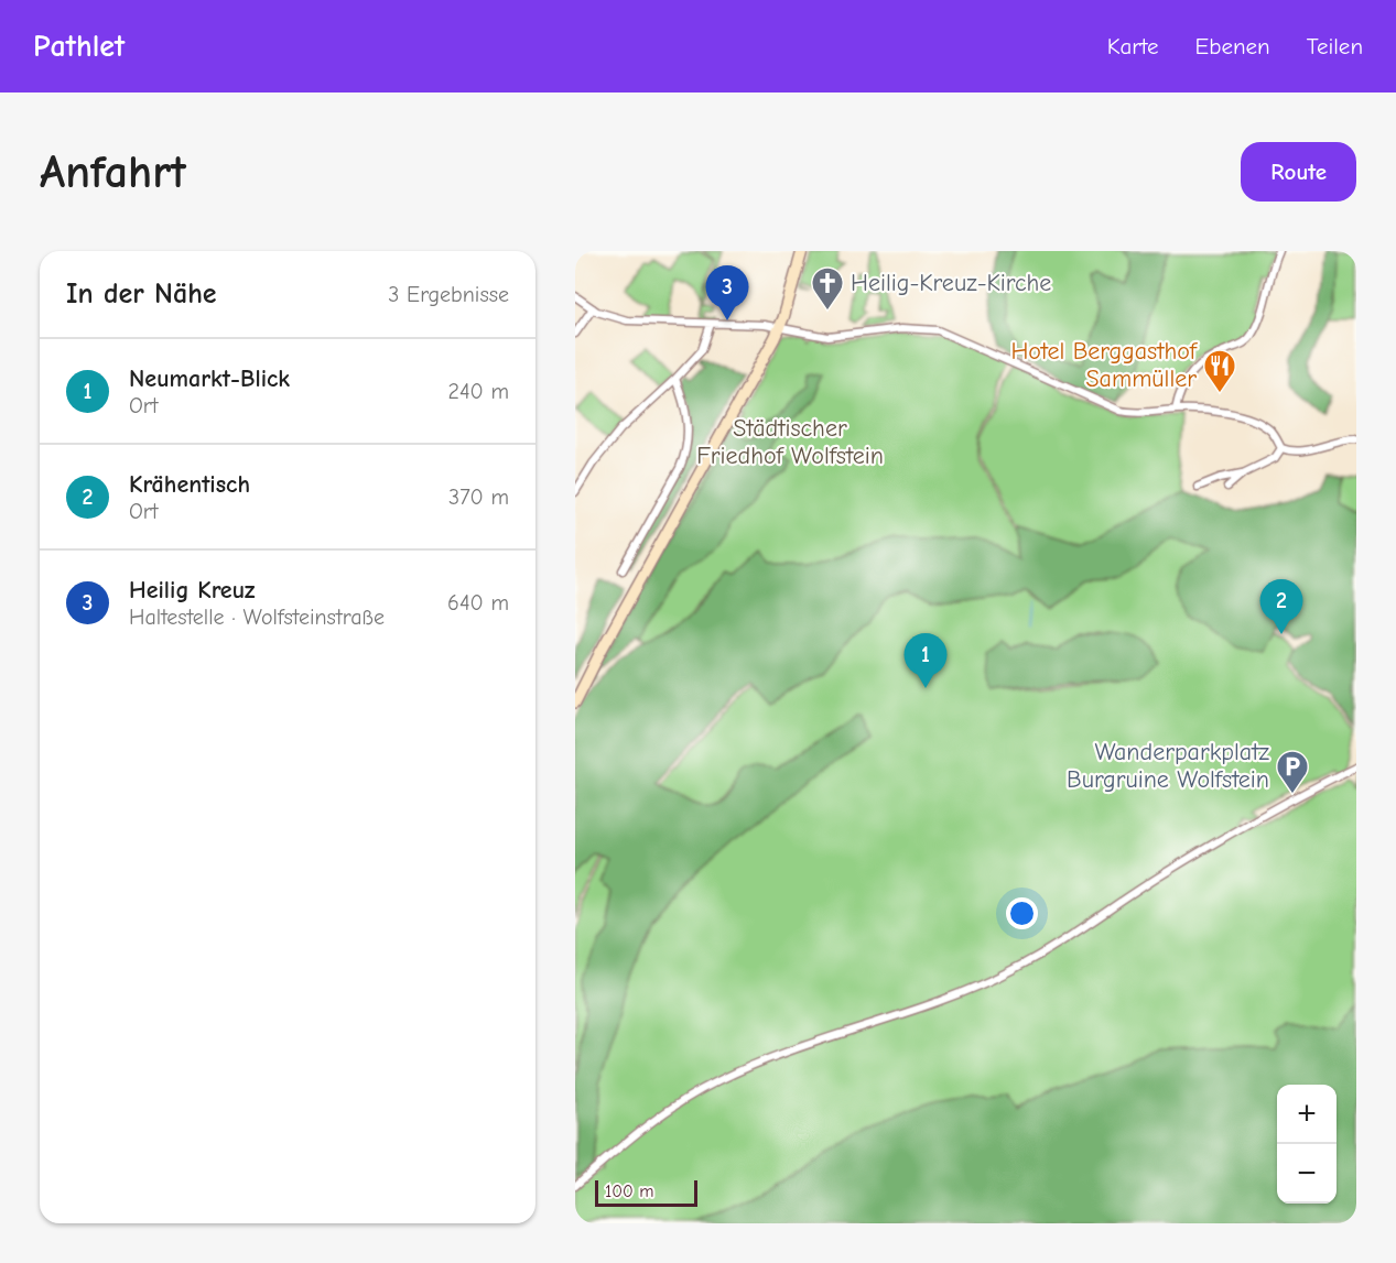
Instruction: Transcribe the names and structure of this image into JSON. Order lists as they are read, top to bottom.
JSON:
{
  "parks": ["Städtischer Friedhof Wolfstein"],
  "places": {
    "church": ["Heilig-Kreuz-Kirche"],
    "restaurant": ["Hotel Berggasthof Sammüller"],
    "parking": ["Wanderparkplatz Burgruine Wolfstein"]
  },
  "scale_bar": "100 m",
  "page": {
    "header": "Pathlet",
    "nav": ["Karte", "Ebenen", "Teilen"],
    "buttons": "Route",
    "title": "Anfahrt",
    "heading": ["In der Nähe", "3 Ergebnisse"],
    "pins": ["3", "2", "1"],
    "list": [
      {
        "mark": "1",
        "name": "Neumarkt-Blick",
        "note": "Ort",
        "value": "240 m"
      },
      {
        "mark": "2",
        "name": "Krähentisch",
        "note": "Ort",
        "value": "370 m"
      },
      {
        "mark": "3",
        "name": "Heilig Kreuz",
        "note": "Haltestelle · Wolfsteinstraße",
        "value": "640 m"
      }
    ],
    "map_buttons": ["+", "−"],
    "scale": "100 m"
  }
}
